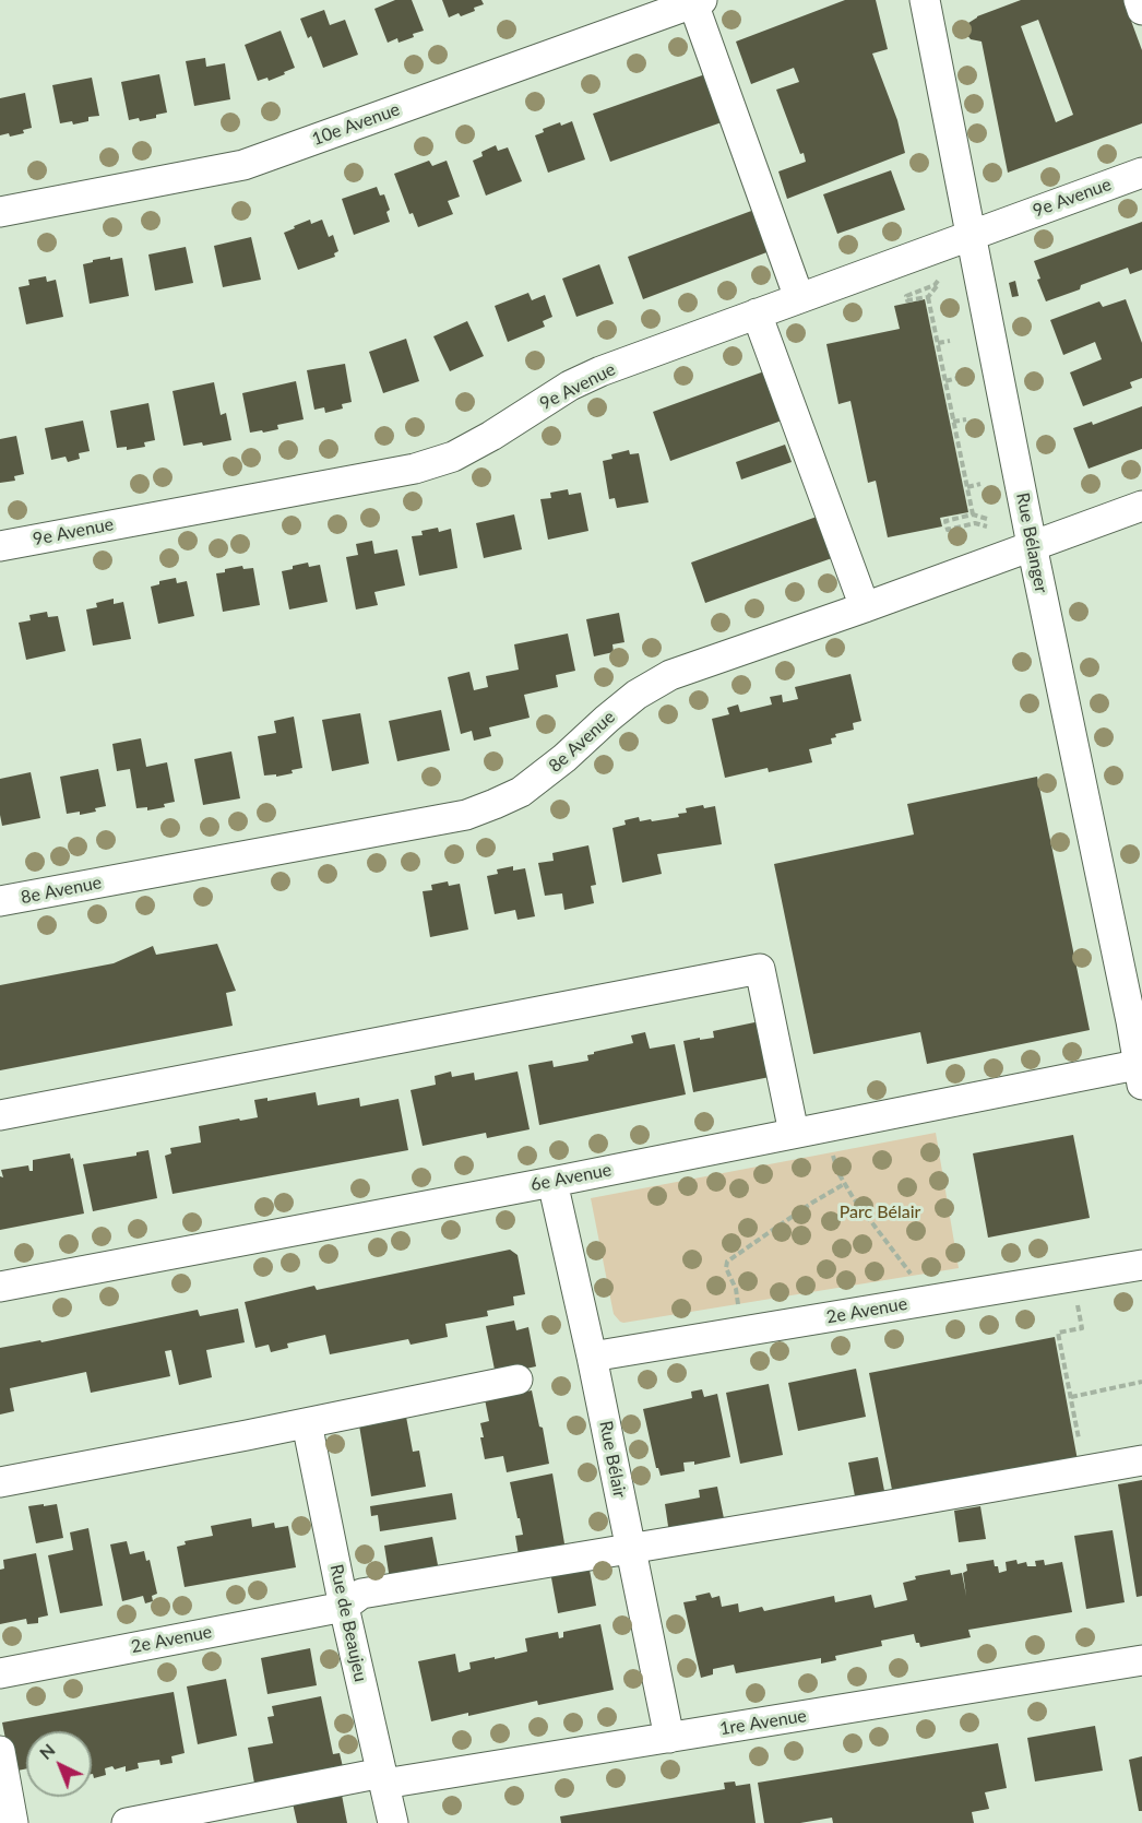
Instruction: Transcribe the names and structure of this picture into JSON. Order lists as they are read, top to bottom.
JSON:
{
  "streets": {
    "street": [
      "10e Avenue",
      "9e Avenue",
      "Rue Bélanger",
      "8e Avenue",
      "6e Avenue",
      "2e Avenue",
      "Rue Bélair",
      "Rue de Beaujeu",
      "1re Avenue"
    ]
  },
  "crossings": [
    ["9e Avenue", "Rue Bélanger"],
    ["Rue Bélanger", "8e Avenue"],
    ["Rue Bélanger", "6e Avenue"],
    ["6e Avenue", "Rue Bélair"],
    ["2e Avenue", "Rue Bélair"],
    ["2e Avenue", "Rue de Beaujeu"],
    ["Rue Bélair", "1re Avenue"],
    ["Rue de Beaujeu", "1re Avenue"]
  ],
  "parks": ["Parc Bélair"],
  "north": "top left"
}
